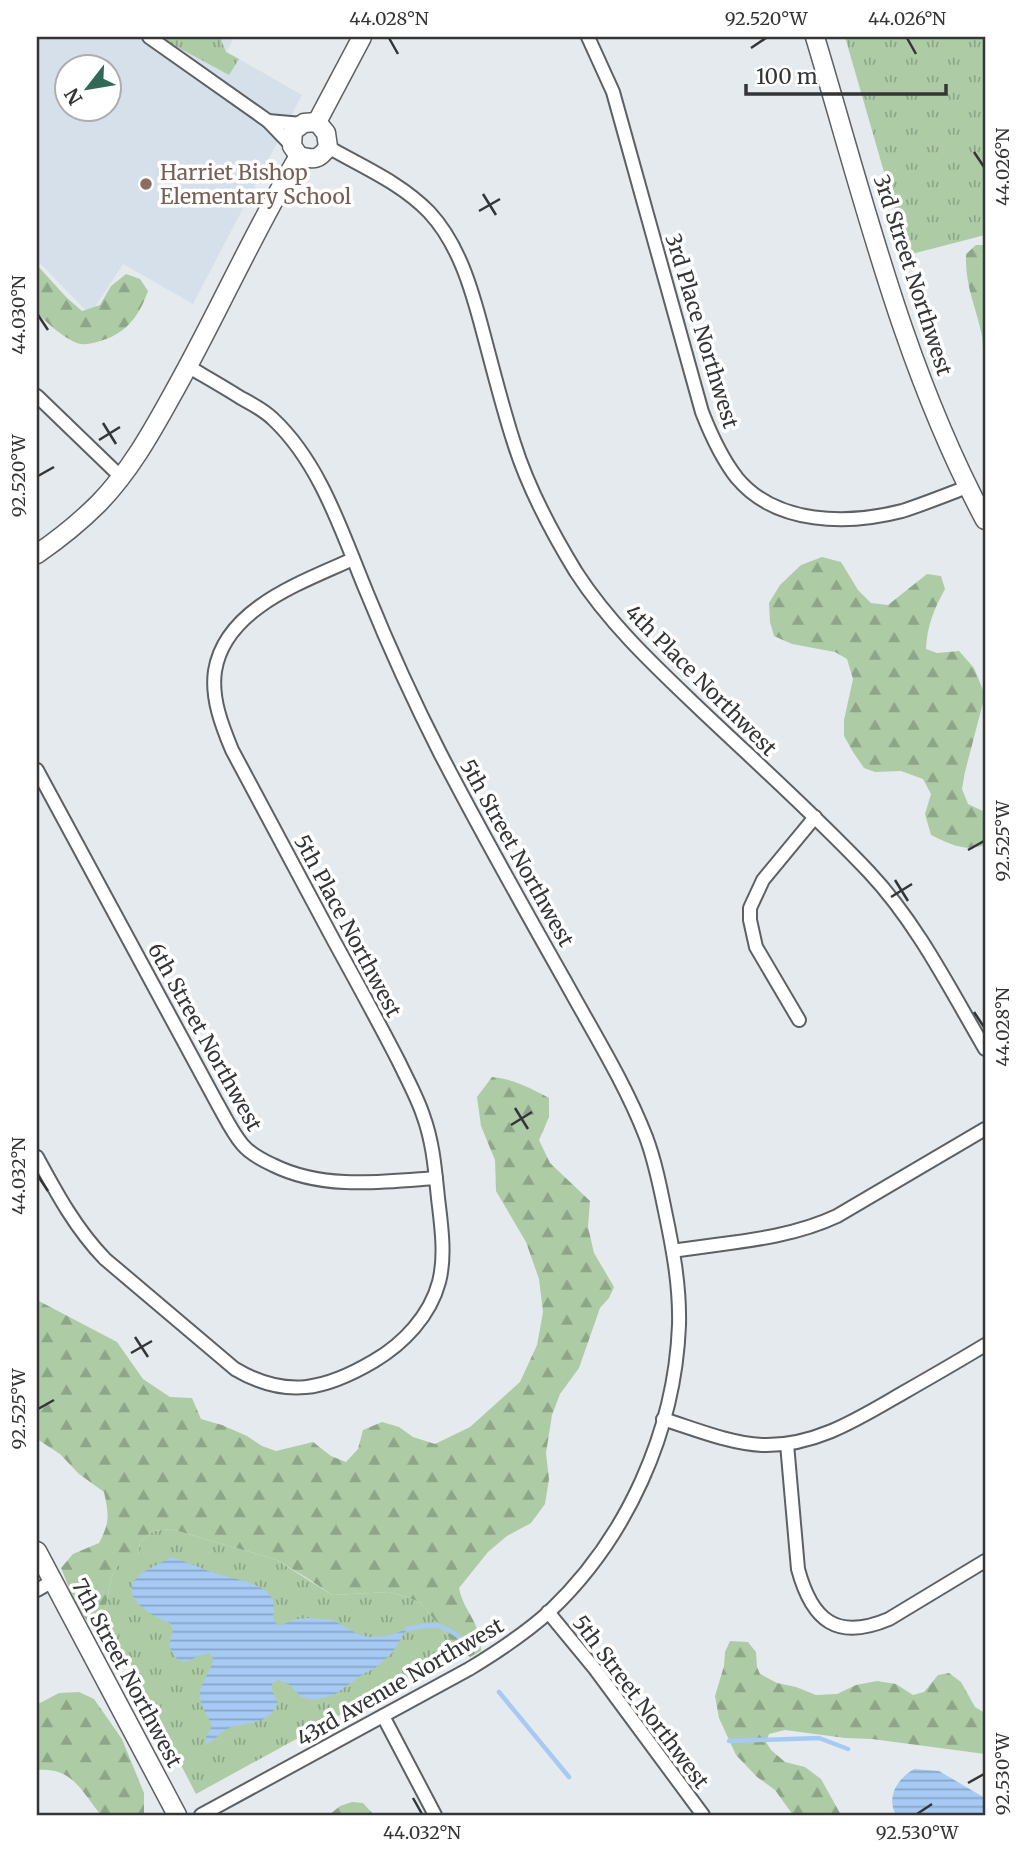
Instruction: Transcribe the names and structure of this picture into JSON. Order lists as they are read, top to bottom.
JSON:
{
  "streets": {
    "street": [
      "3rd Street Northwest",
      "3rd Place Northwest",
      "4th Place Northwest",
      "5th Street Northwest",
      "5th Place Northwest",
      "6th Street Northwest",
      "7th Street Northwest",
      "43rd Avenue Northwest"
    ]
  },
  "crossings": [
    ["3rd Street Northwest", "3rd Place Northwest"],
    ["5th Street Northwest", "5th Place Northwest"],
    ["5th Street Northwest", "43rd Avenue Northwest"],
    ["5th Place Northwest", "6th Street Northwest"]
  ],
  "places": ["Harriet Bishop Elementary School"],
  "scale_bar": "100 m",
  "north": "bottom left",
  "coordinates": [
    "44.028°N",
    "92.520°W",
    "44.026°N",
    "44.030°N",
    "92.525°W",
    "44.032°N",
    "92.530°W"
  ]
}
